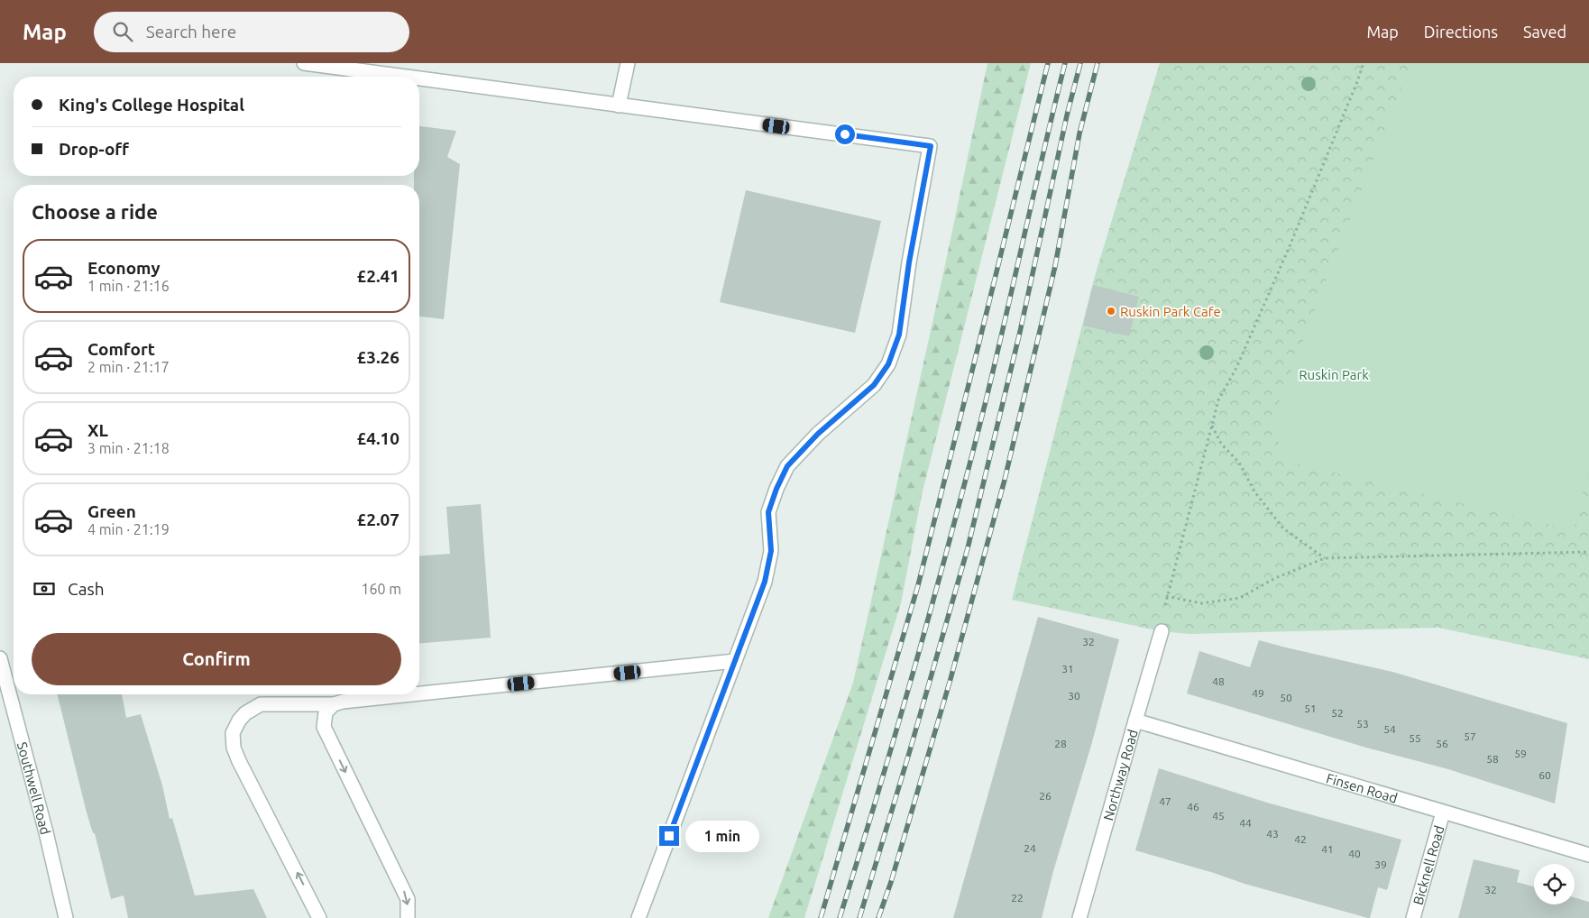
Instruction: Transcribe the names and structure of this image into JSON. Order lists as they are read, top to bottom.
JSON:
{
  "streets": {
    "street": [
      "Northway Road",
      "Southwell Road",
      "Finsen Road",
      "Bicknell Road"
    ]
  },
  "crossings": [
    ["Northway Road", "Finsen Road"],
    ["Finsen Road", "Bicknell Road"]
  ],
  "parks": ["Ruskin Park"],
  "places": ["Ruskin Park Cafe"],
  "house_numbers": [
    "32",
    "31",
    "48",
    "49",
    "30",
    "50",
    "51",
    "52",
    "53",
    "54",
    "57",
    "55",
    "28",
    "56",
    "59",
    "58",
    "60",
    "26",
    "47",
    "46",
    "45",
    "44",
    "43",
    "42",
    "24",
    "41",
    "40",
    "39",
    "32",
    "22"
  ],
  "page": {
    "header": "Map",
    "search": "Search here",
    "nav": ["Map", "Directions", "Saved"],
    "banner": ["King's College Hospital", "Drop-off"],
    "heading": "Choose a ride",
    "list": [
      {
        "name": "Economy",
        "note": "1 min · 21:16",
        "value": "£2.41"
      },
      {
        "name": "Comfort",
        "note": "2 min · 21:17",
        "value": "£3.26"
      },
      {
        "name": "XL",
        "note": "3 min · 21:18",
        "value": "£4.10"
      },
      {
        "name": "Green",
        "note": "4 min · 21:19",
        "value": "£2.07"
      }
    ],
    "pay": ["Cash", "160 m"],
    "buttons": "Confirm",
    "bubble": "1 min"
  }
}
